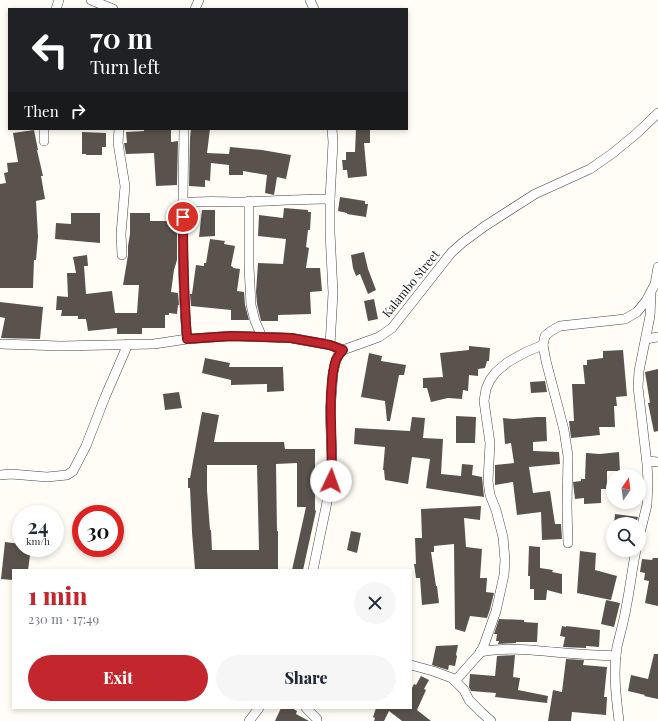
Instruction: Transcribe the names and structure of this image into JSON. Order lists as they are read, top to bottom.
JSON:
{
  "streets": {
    "street": ["Kalambo Street"]
  },
  "north": "top",
  "page": {
    "turn": ["70 m", "Turn left"],
    "then": "Then",
    "speed": "24 km/h",
    "limit": "30",
    "heading": ["1 min", "230 m · 17:49"],
    "buttons": ["Exit", "Share"]
  }
}
